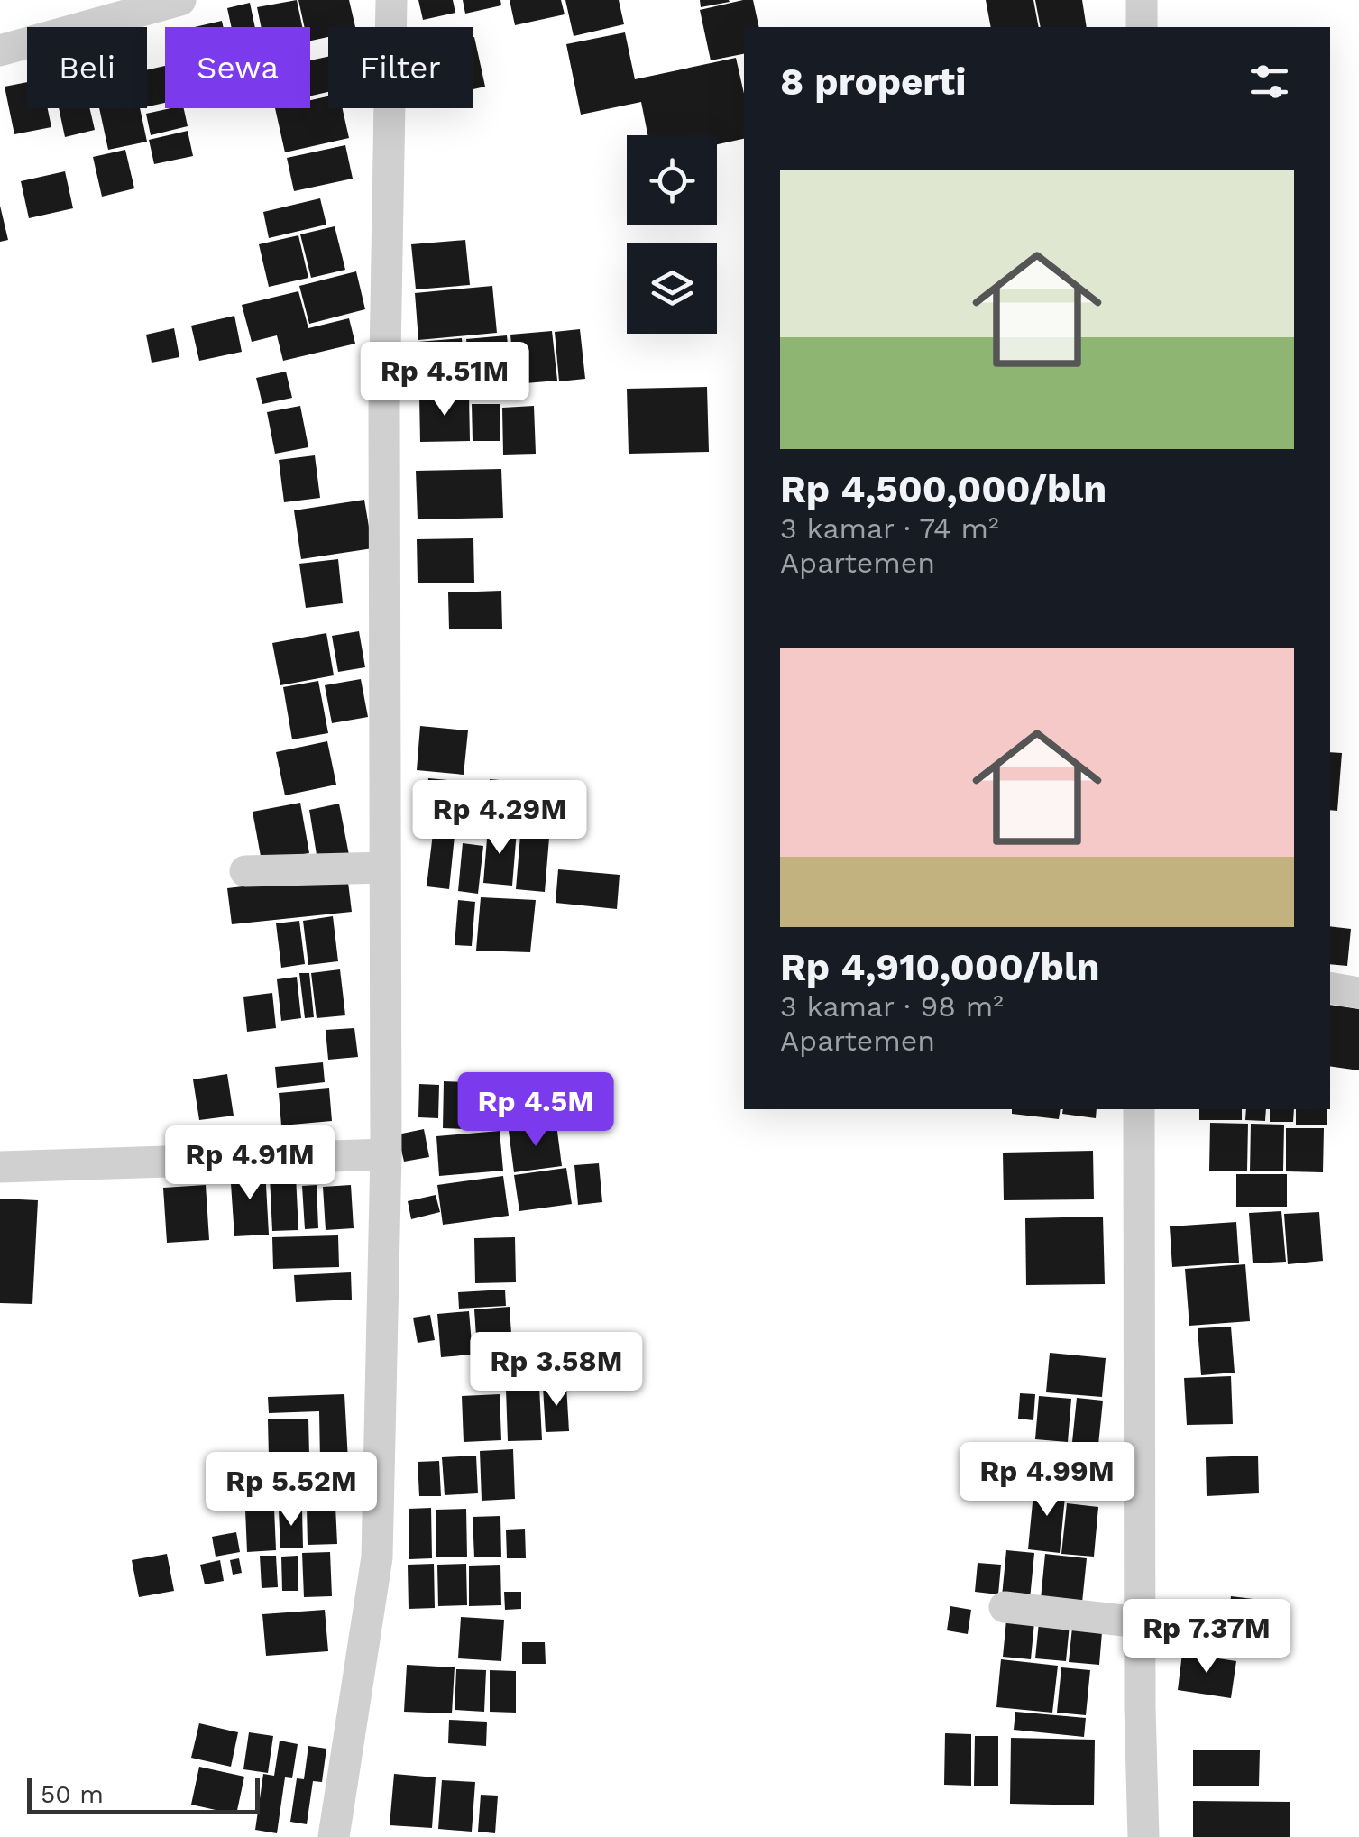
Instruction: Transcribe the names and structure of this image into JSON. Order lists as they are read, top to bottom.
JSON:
{
  "scale_bar": "50 m",
  "page": {
    "chip": ["Beli", "Sewa", "Filter"],
    "heading": "8 properti",
    "list": [
      {
        "name": "Rp 4,500,000/bln",
        "note": "3 kamar · 74 m² · Apartemen"
      },
      {
        "name": "Rp 4,910,000/bln",
        "note": "3 kamar · 98 m² · Apartemen"
      }
    ],
    "price": [
      "Rp 4.51M",
      "Rp 4.29M",
      "Rp 4.5M",
      "Rp 4.91M",
      "Rp 3.58M",
      "Rp 4.99M",
      "Rp 5.52M",
      "Rp 7.37M"
    ],
    "scale": "50 m"
  }
}
